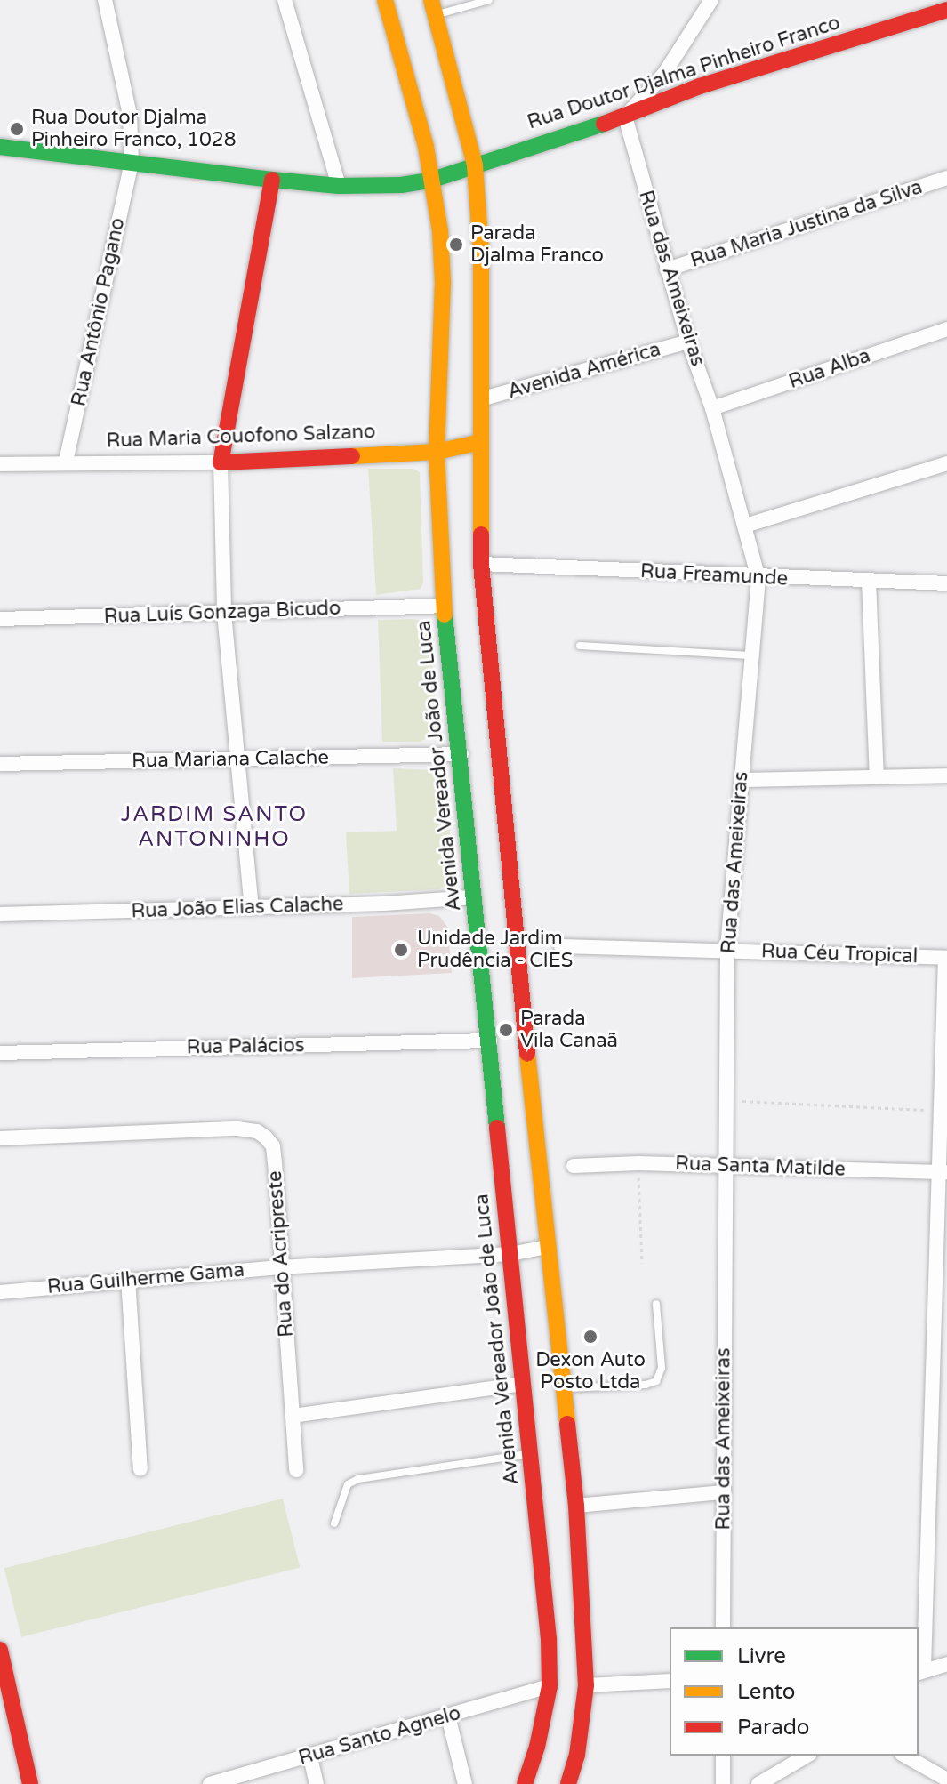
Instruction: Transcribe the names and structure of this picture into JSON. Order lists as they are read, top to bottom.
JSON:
{
  "streets": {
    "main road": ["Rua Doutor Djalma Pinheiro Franco", "Rua Maria Couofono Salzano", "Avenida Vereador João de Luca"],
    "street": [
      "Rua Maria Justina da Silva",
      "Rua das Ameixeiras",
      "Rua Antônio Pagano",
      "Rua Alba",
      "Avenida América",
      "Rua Freamunde",
      "Rua Luís Gonzaga Bicudo",
      "Rua Mariana Calache",
      "Rua João Elias Calache",
      "Rua Céu Tropical",
      "Rua Palácios",
      "Rua Santa Matilde",
      "Rua do Acripreste",
      "Rua Guilherme Gama",
      "Rua Santo Agnelo"
    ]
  },
  "crossings": [
    ["Rua Doutor Djalma Pinheiro Franco", "Rua das Ameixeiras"],
    ["Rua Doutor Djalma Pinheiro Franco", "Avenida Vereador João de Luca"],
    ["Rua Maria Justina da Silva", "Rua das Ameixeiras"],
    ["Rua das Ameixeiras", "Rua Alba"],
    ["Rua das Ameixeiras", "Avenida América"],
    ["Rua das Ameixeiras", "Rua Freamunde"],
    ["Rua das Ameixeiras", "Rua Céu Tropical"],
    ["Rua das Ameixeiras", "Rua Santa Matilde"],
    ["Rua Antônio Pagano", "Rua Maria Couofono Salzano"],
    ["Rua Maria Couofono Salzano", "Avenida Vereador João de Luca"],
    ["Rua Luís Gonzaga Bicudo", "Avenida Vereador João de Luca"],
    ["Rua Mariana Calache", "Avenida Vereador João de Luca"],
    ["Avenida Vereador João de Luca", "Rua João Elias Calache"],
    ["Avenida Vereador João de Luca", "Rua Palácios"],
    ["Avenida Vereador João de Luca", "Rua Guilherme Gama"],
    ["Avenida Vereador João de Luca", "Rua Santo Agnelo"],
    ["Rua do Acripreste", "Rua Guilherme Gama"]
  ],
  "districts": ["JARDIM SANTO ANTONINHO"],
  "places": [
    "Rua Doutor Djalma Pinheiro Franco, 1028",
    "Parada Djalma Franco",
    "Unidade Jardim Prudência - CIES",
    "Parada Vila Canaã",
    "Dexon Auto Posto Ltda"
  ],
  "legend": ["Livre", "Lento", "Parado"]
}
